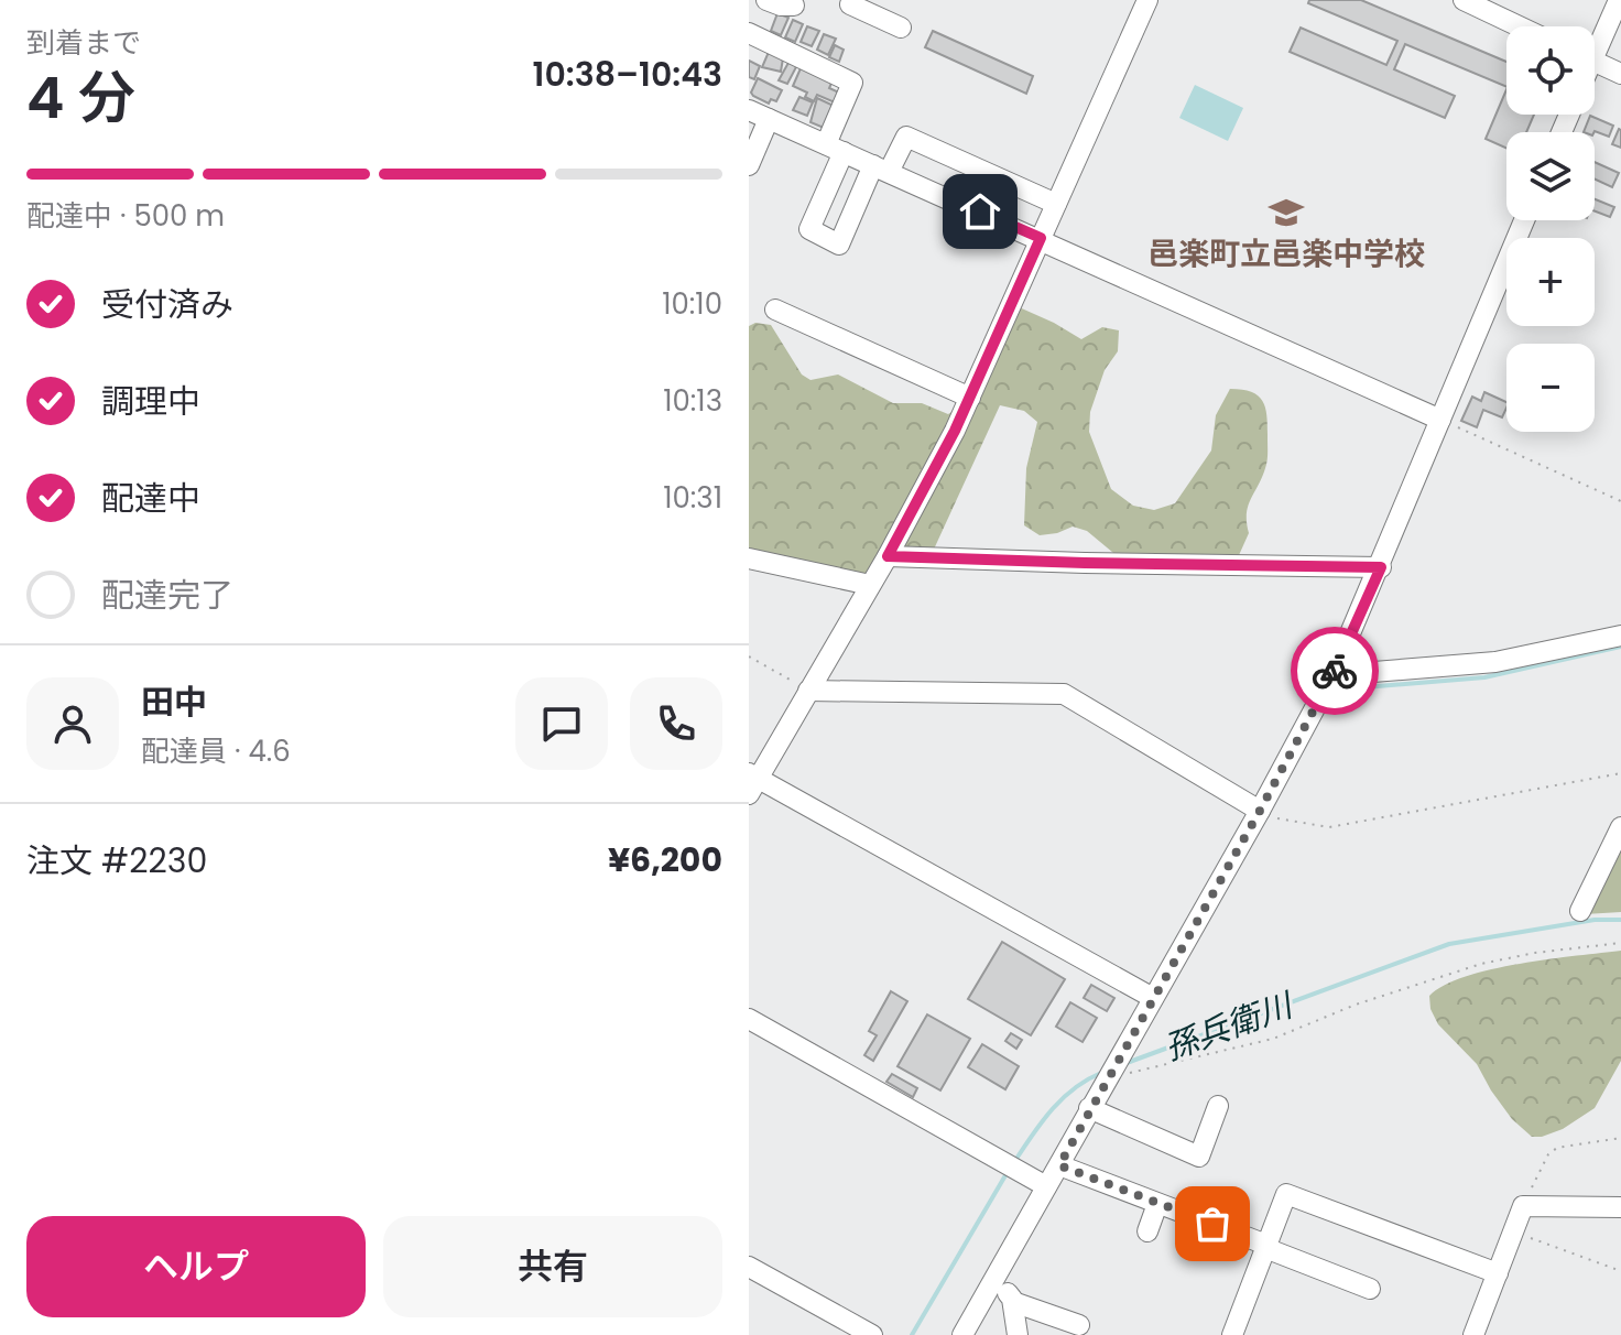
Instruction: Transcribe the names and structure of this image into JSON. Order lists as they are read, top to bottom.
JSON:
{
  "water": ["孫兵衛川"],
  "places": {
    "school or university": ["邑楽町立邑楽中学校"]
  },
  "page": {
    "heading": ["4 分", "到着まで", "10:38–10:43"],
    "panel": [
      "田中",
      "配達員 · 4.6",
      "注文 #2230",
      "¥6,200"
    ],
    "map_buttons": ["+", "−"],
    "bar": "配達中 · 500 m",
    "list": [
      ["受付済み", "10:10"],
      ["調理中", "10:13"],
      ["配達中", "10:31"],
      "配達完了"
    ],
    "buttons": ["ヘルプ", "共有"]
  }
}
